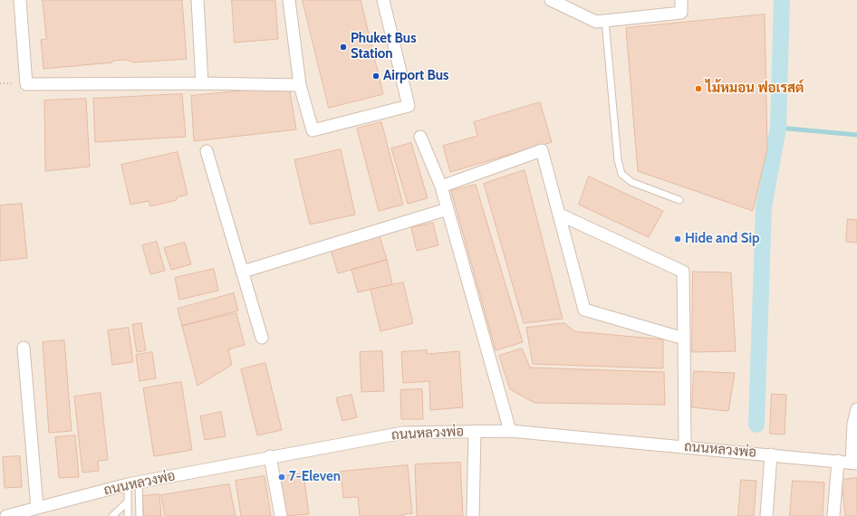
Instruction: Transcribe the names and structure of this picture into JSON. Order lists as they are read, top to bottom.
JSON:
{
  "streets": {
    "street": ["ถนนหลวงพ่อ"]
  },
  "places": [
    "Phuket Bus Station",
    "Airport Bus",
    "ไม้หมอน ฟอเรสต์",
    "Hide and Sip",
    "7-Eleven"
  ]
}
